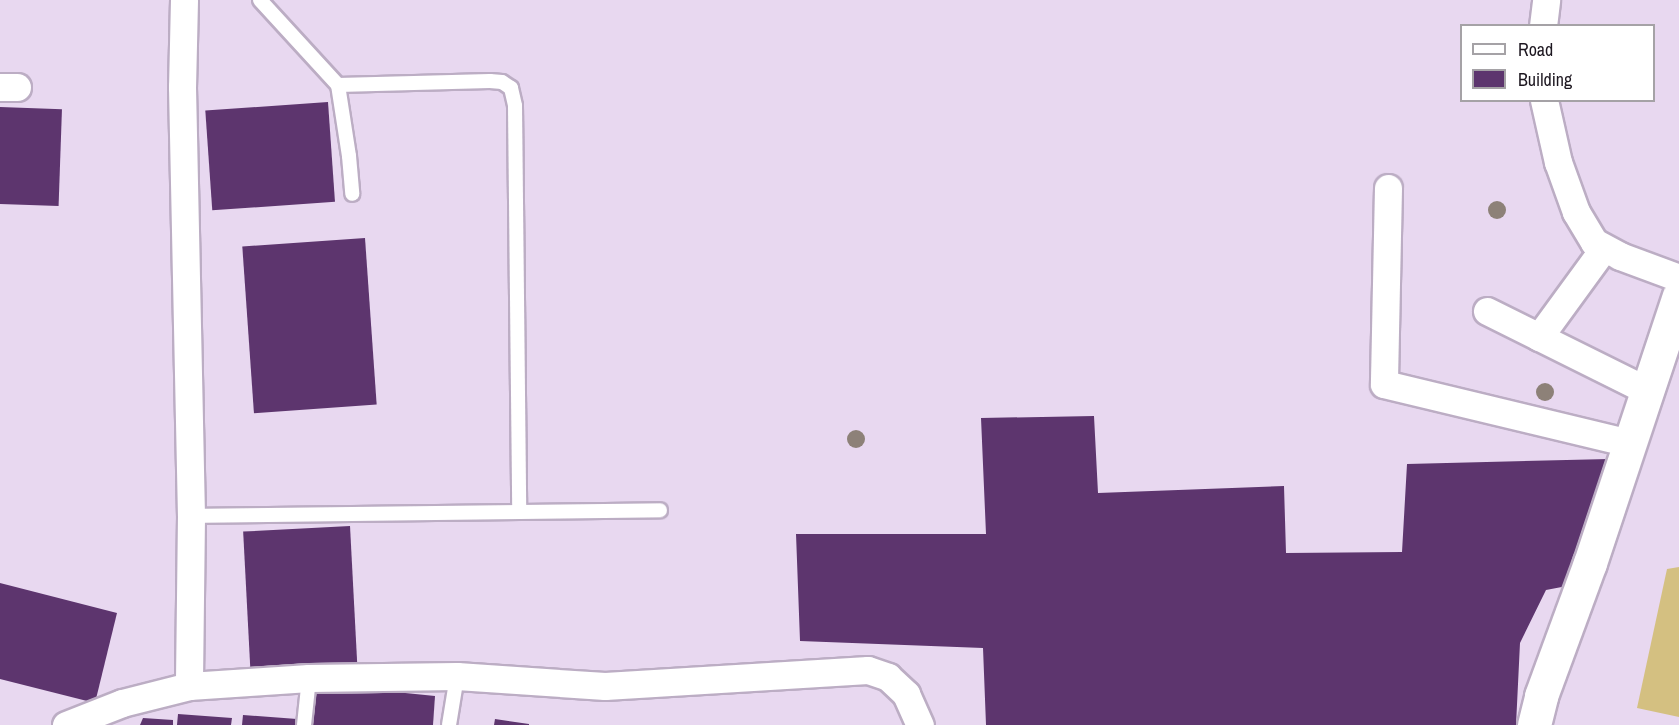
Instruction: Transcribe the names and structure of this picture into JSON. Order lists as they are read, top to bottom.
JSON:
{
  "legend": ["Road", "Building"]
}
